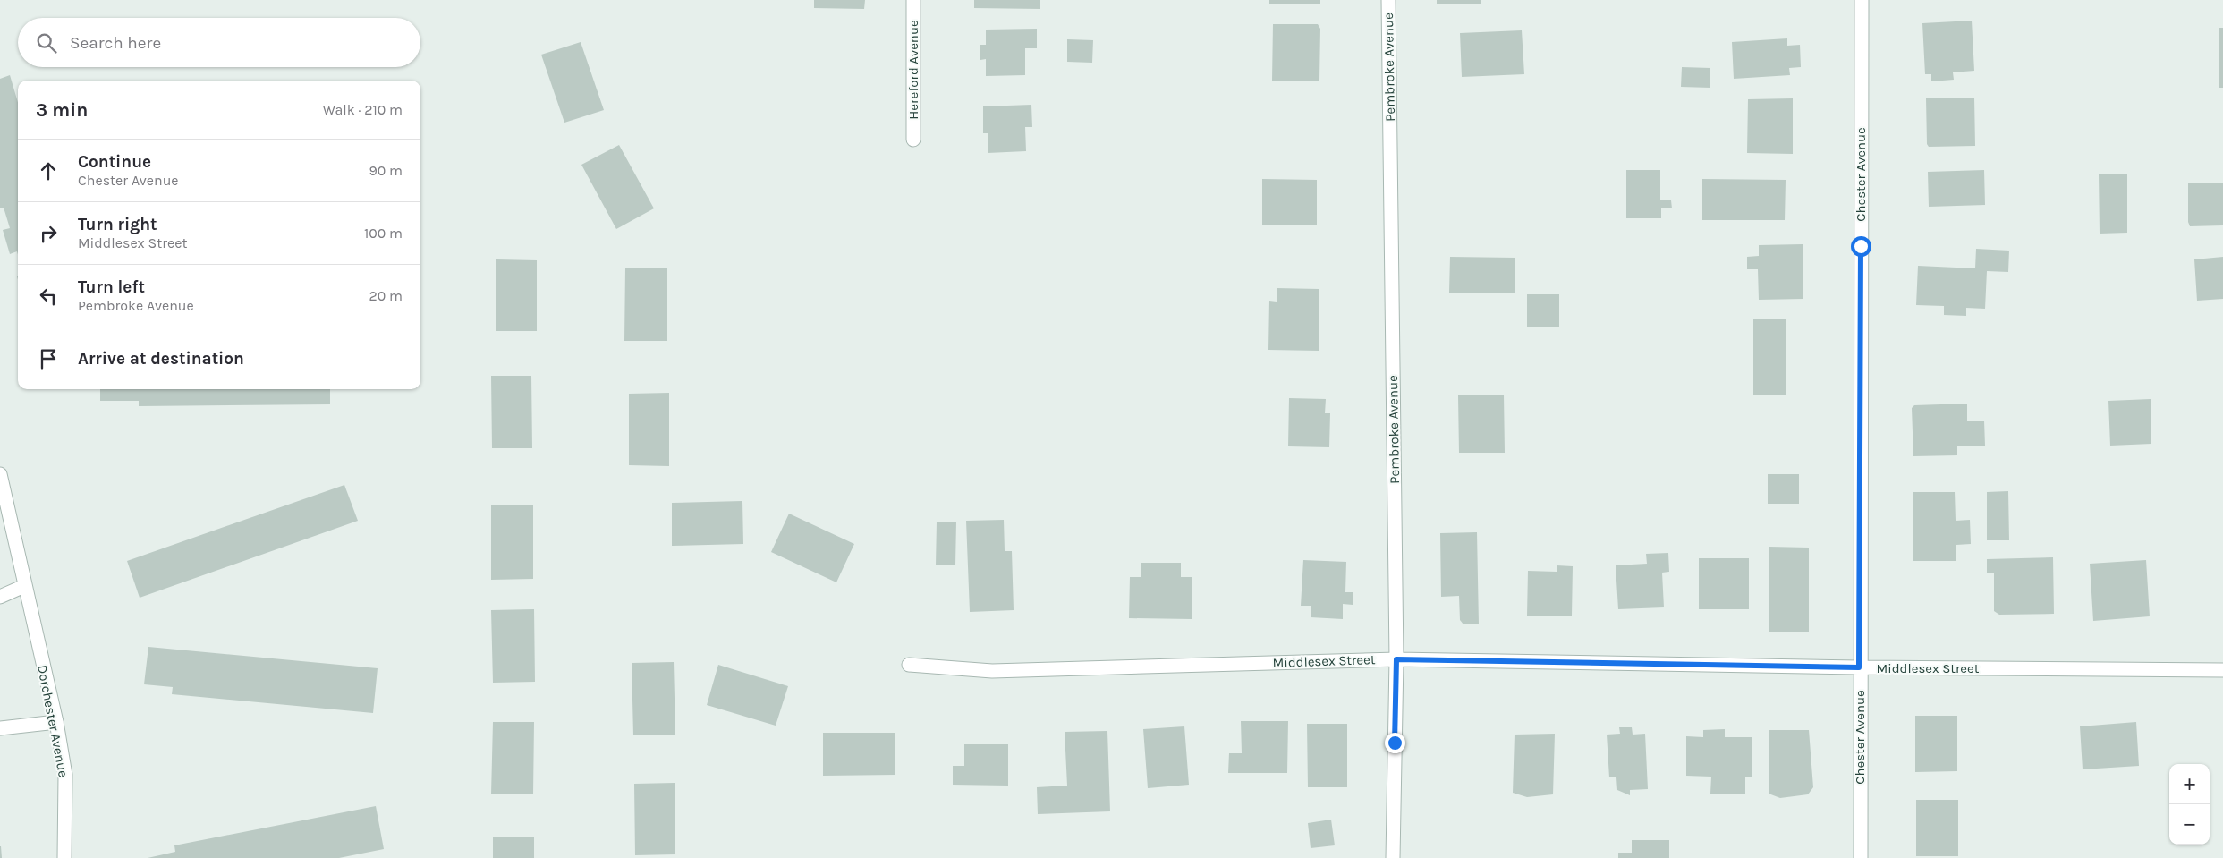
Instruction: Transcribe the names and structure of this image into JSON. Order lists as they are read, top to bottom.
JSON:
{
  "streets": {
    "street": [
      "Pembroke Avenue",
      "Hereford Avenue",
      "Chester Avenue",
      "Middlesex Street",
      "Dorchester Avenue"
    ]
  },
  "crossings": [
    ["Pembroke Avenue", "Middlesex Street"],
    ["Chester Avenue", "Middlesex Street"]
  ],
  "page": {
    "search": "Search here",
    "heading": ["3 min", "Walk · 210 m"],
    "list": [
      ["Continue", "Chester Avenue", "90 m"],
      ["Turn right", "Middlesex Street", "100 m"],
      ["Turn left", "Pembroke Avenue", "20 m"],
      "Arrive at destination"
    ],
    "map_buttons": ["+", "−"]
  }
}
